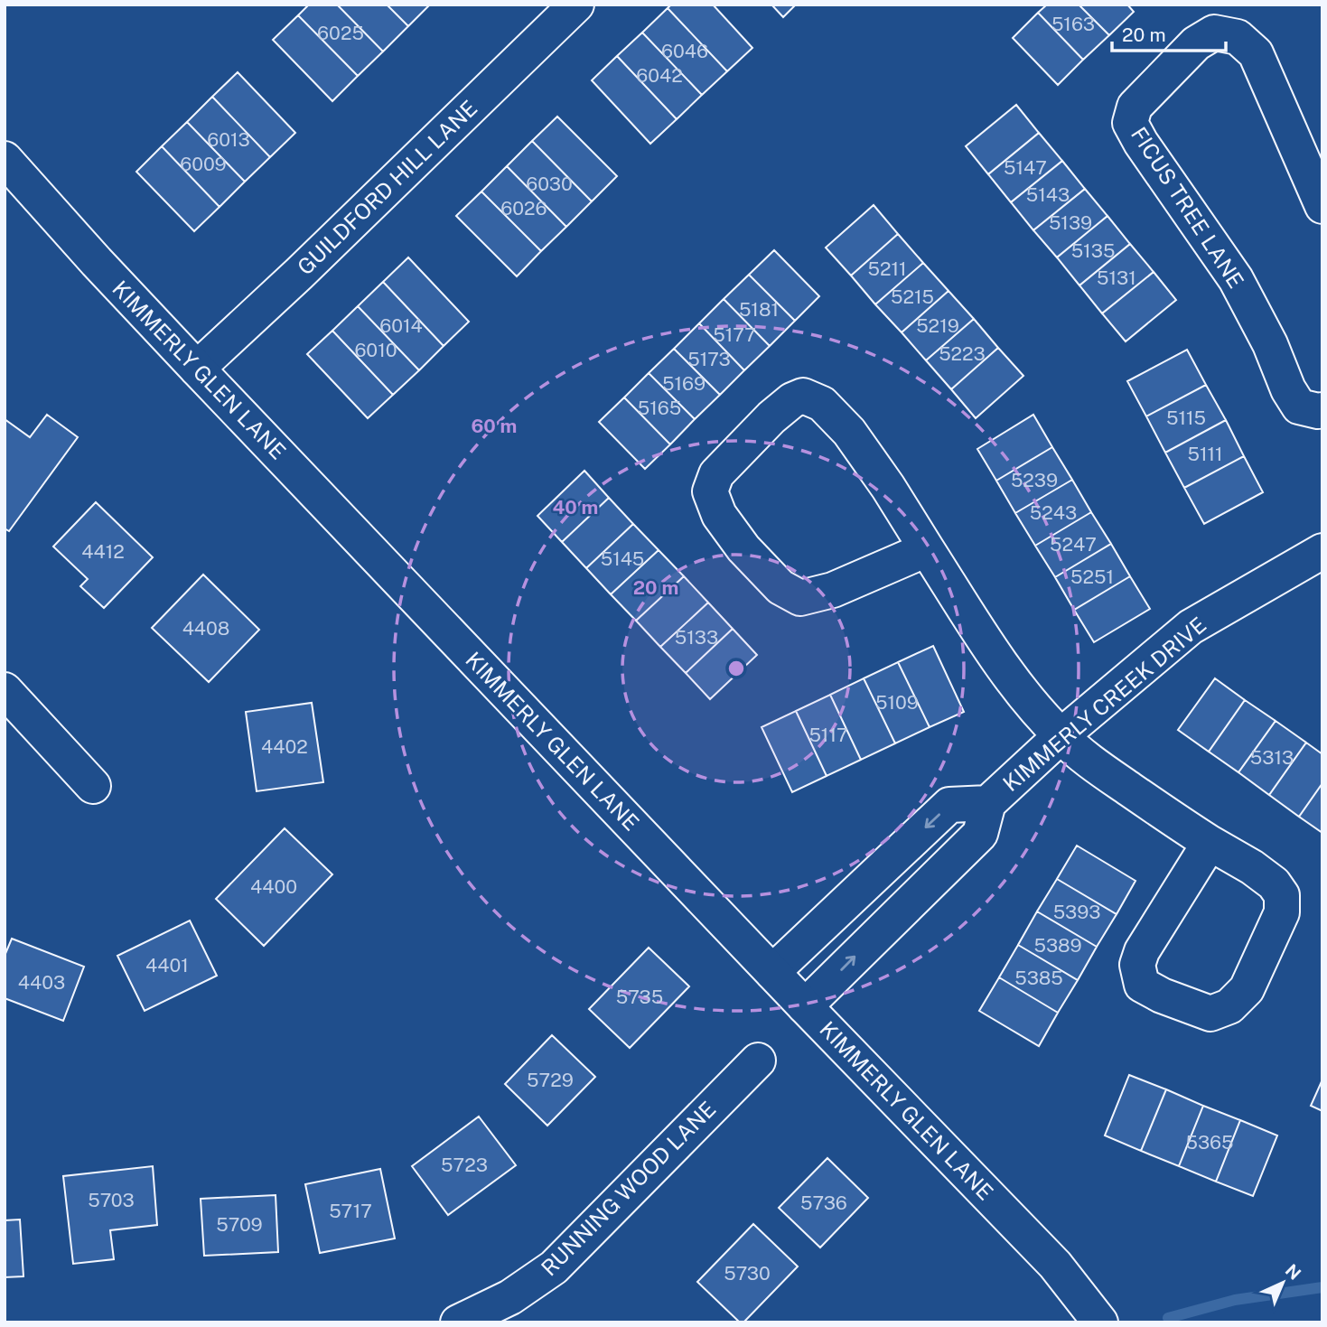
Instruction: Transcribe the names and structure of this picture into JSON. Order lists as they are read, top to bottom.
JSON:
{
  "streets": {
    "street": [
      "GUILDFORD HILL LANE",
      "FICUS TREE LANE",
      "KIMMERLY GLEN LANE",
      "KIMMERLY CREEK DRIVE",
      "RUNNING WOOD LANE"
    ]
  },
  "crossings": [
    ["GUILDFORD HILL LANE", "KIMMERLY GLEN LANE"],
    ["KIMMERLY GLEN LANE", "KIMMERLY CREEK DRIVE"]
  ],
  "house_numbers": [
    "5163",
    "6025",
    "6046",
    "6042",
    "6013",
    "6009",
    "5147",
    "6030",
    "5143",
    "6026",
    "5139",
    "5135",
    "5211",
    "5131",
    "5215",
    "5181",
    "6014",
    "5219",
    "5177",
    "6010",
    "5223",
    "5173",
    "5169",
    "5165",
    "5115",
    "5111",
    "5239",
    "5243",
    "5247",
    "4412",
    "5145",
    "5251",
    "4408",
    "5133",
    "5109",
    "5117",
    "4402",
    "5313",
    "4400",
    "5393",
    "5389",
    "4401",
    "5385",
    "4403",
    "5735",
    "5729",
    "5365",
    "5723",
    "5703",
    "5736",
    "5717",
    "5709",
    "5730"
  ],
  "scale_bar": "20 m",
  "north": "top right",
  "rings": ["60 m", "40 m", "20 m"]
}
